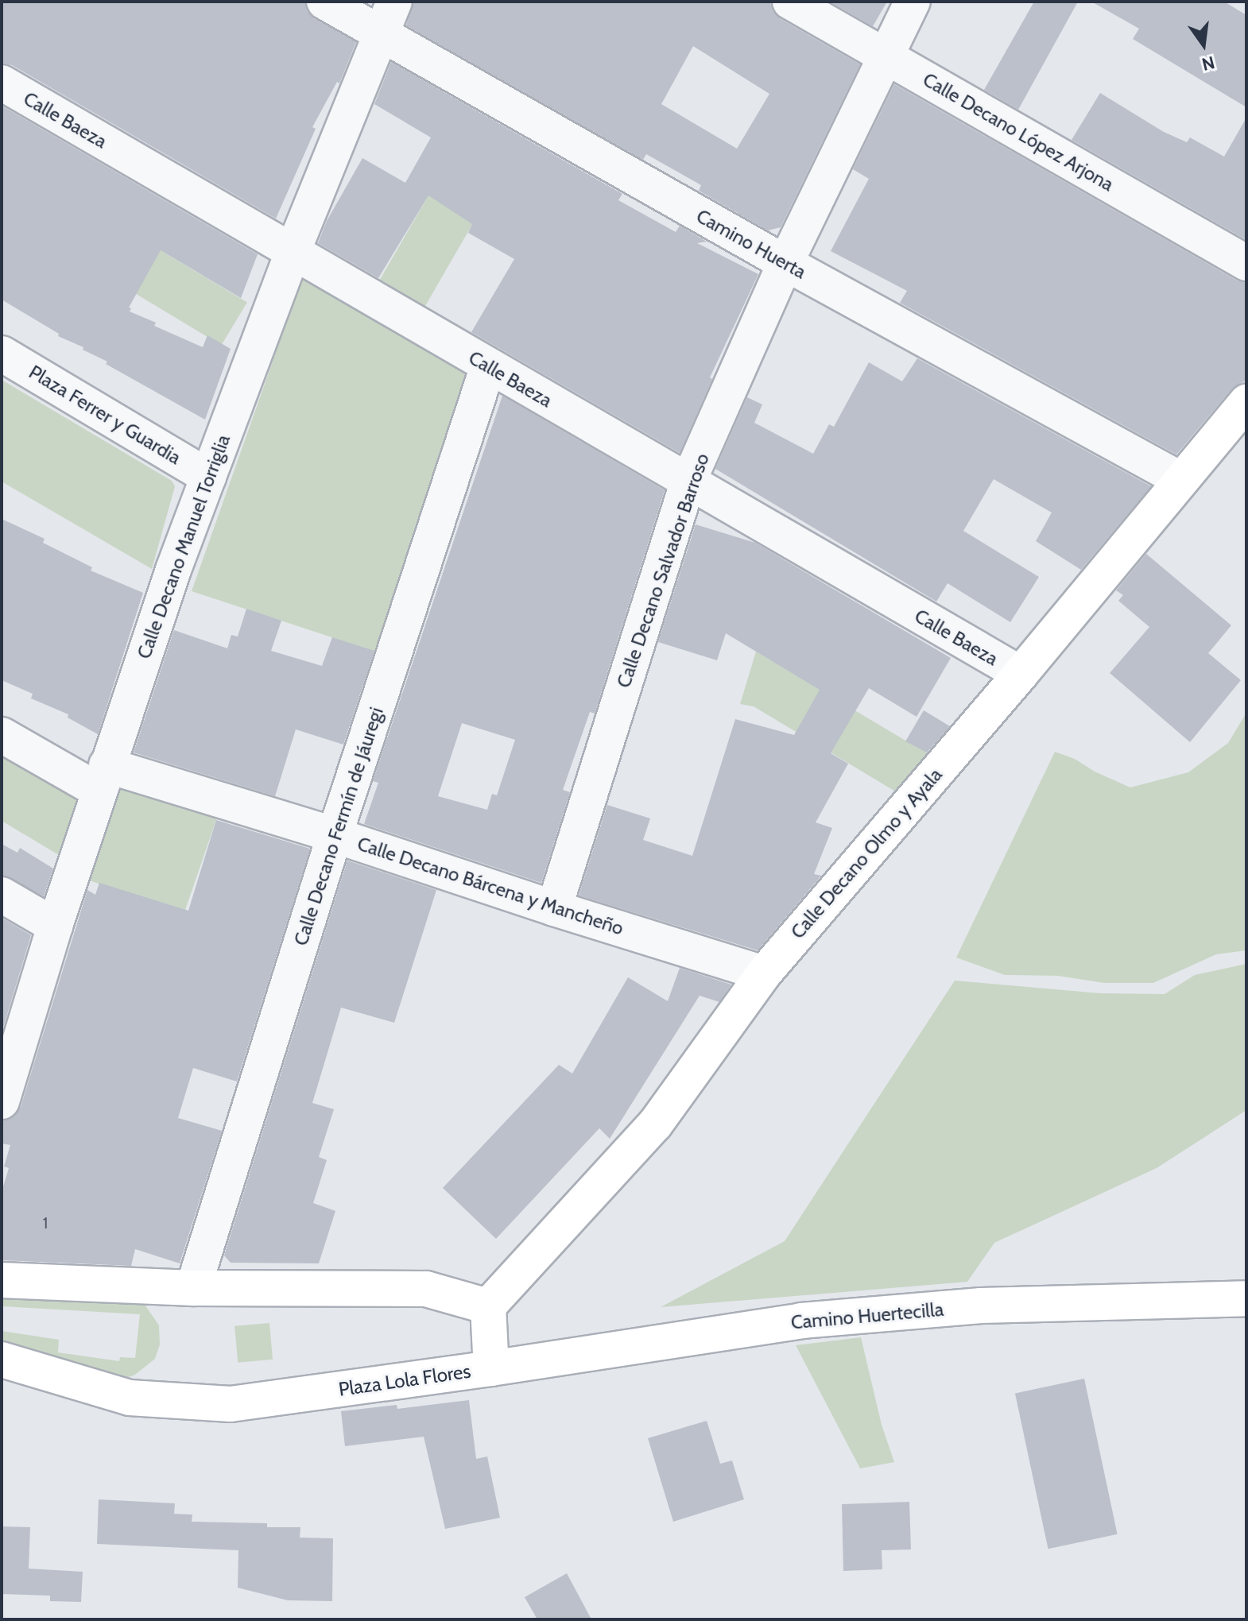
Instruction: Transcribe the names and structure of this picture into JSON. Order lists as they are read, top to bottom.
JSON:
{
  "streets": {
    "street": [
      "Calle Baeza",
      "Calle Decano López Arjona",
      "Camino Huerta",
      "Plaza Ferrer y Guardia",
      "Calle Decano Manuel Torriglia",
      "Calle Decano Salvador Barroso",
      "Calle Decano Fermín de Jáuregi",
      "Calle Decano Olmo y Ayala",
      "Calle Decano Bárcena y Mancheño",
      "Camino Huertecilla",
      "Plaza Lola Flores"
    ]
  },
  "crossings": [
    ["Calle Baeza", "Calle Decano Manuel Torriglia"],
    ["Calle Baeza", "Calle Decano Salvador Barroso"],
    ["Calle Baeza", "Calle Decano Fermín de Jáuregi"],
    ["Calle Baeza", "Calle Decano Olmo y Ayala"],
    ["Calle Decano López Arjona", "Calle Decano Salvador Barroso"],
    ["Camino Huerta", "Calle Decano Manuel Torriglia"],
    ["Camino Huerta", "Calle Decano Salvador Barroso"],
    ["Camino Huerta", "Calle Decano Olmo y Ayala"],
    ["Plaza Ferrer y Guardia", "Calle Decano Manuel Torriglia"],
    ["Calle Decano Manuel Torriglia", "Calle Decano Bárcena y Mancheño"],
    ["Calle Decano Salvador Barroso", "Calle Decano Bárcena y Mancheño"],
    ["Calle Decano Fermín de Jáuregi", "Calle Decano Bárcena y Mancheño"],
    ["Calle Decano Olmo y Ayala", "Calle Decano Bárcena y Mancheño"],
    ["Calle Decano Olmo y Ayala", "Plaza Lola Flores"],
    ["Camino Huertecilla", "Plaza Lola Flores"]
  ],
  "house_numbers": ["1"],
  "north": "bottom"
}
